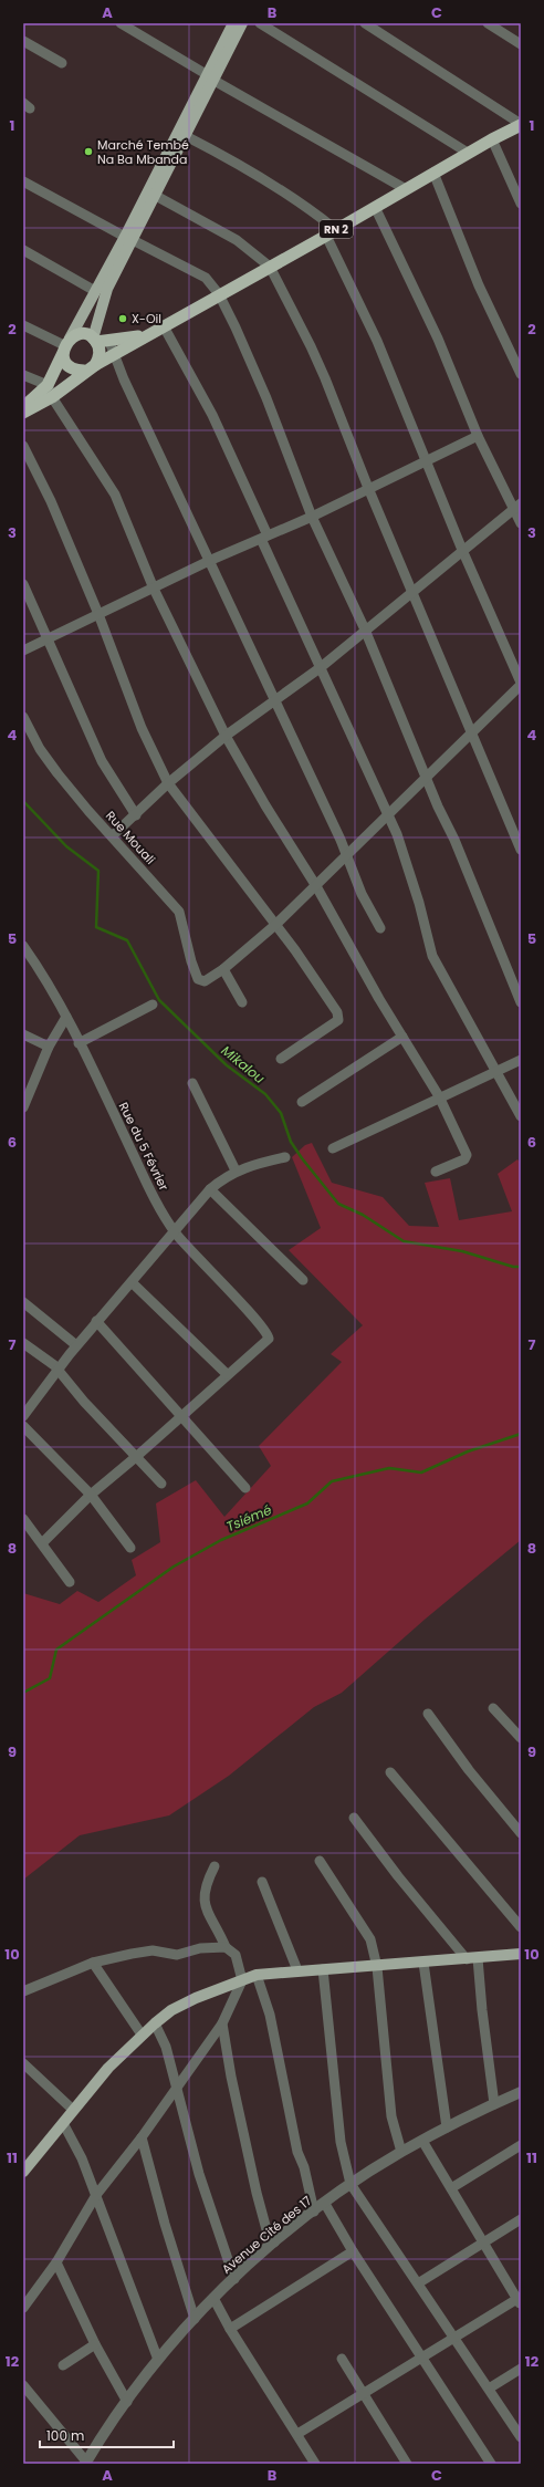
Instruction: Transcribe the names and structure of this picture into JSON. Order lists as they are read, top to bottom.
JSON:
{
  "streets": {
    "highway": ["RN 2"],
    "street": ["Rue Mouali", "Rue du 5 Février", "Avenue Cité des 17"]
  },
  "water": ["Mikalou", "Tsiémé"],
  "places": ["Marché Tembé Na Ba Mbanda", "X-Oil"],
  "scale_bar": "100 m",
  "grid": {
    "columns": ["A", "B", "C"],
    "rows": [
      "1",
      "2",
      "3",
      "4",
      "5",
      "6",
      "7",
      "8",
      "9",
      "10",
      "11",
      "12"
    ]
  }
}
